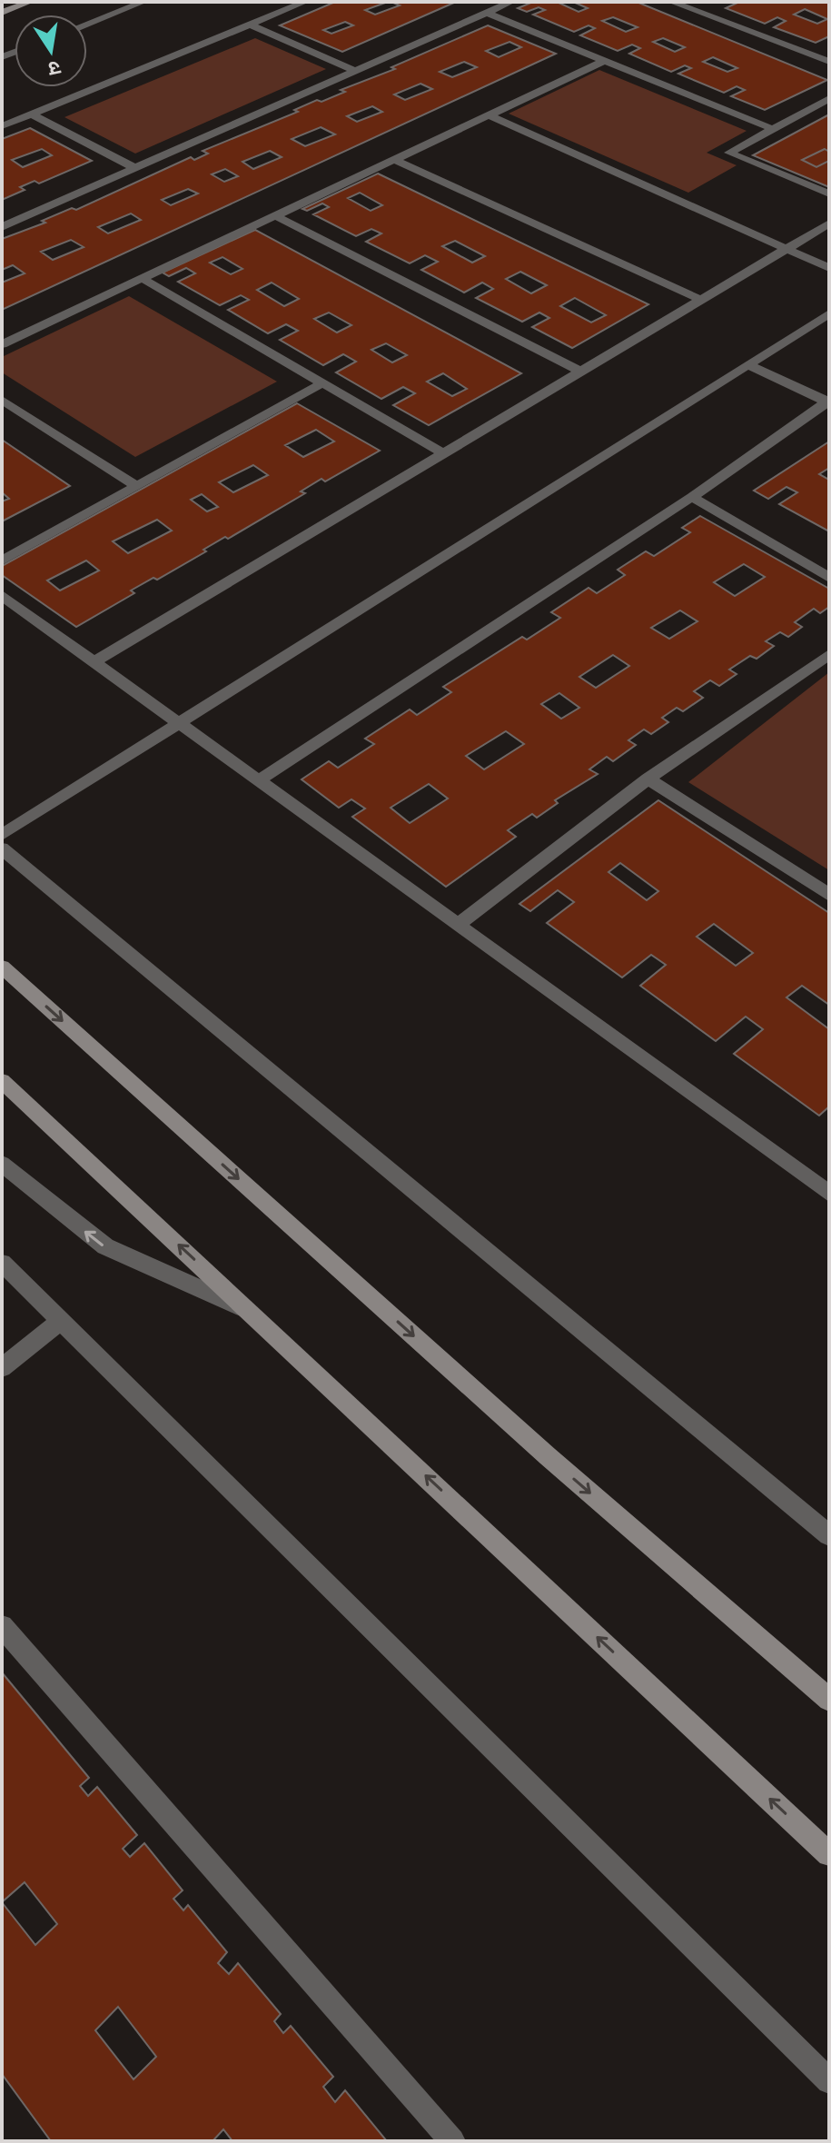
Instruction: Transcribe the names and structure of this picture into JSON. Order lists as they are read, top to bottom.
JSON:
{
  "north": "bottom"
}
